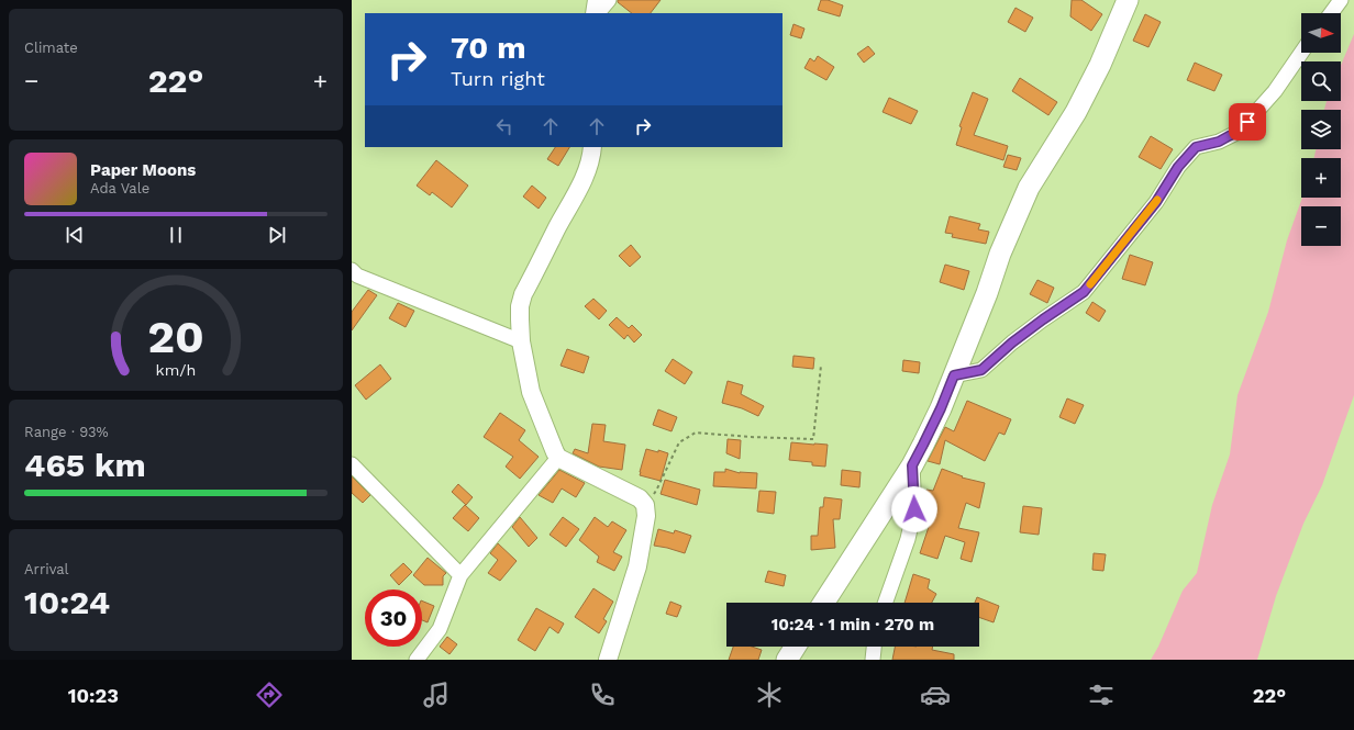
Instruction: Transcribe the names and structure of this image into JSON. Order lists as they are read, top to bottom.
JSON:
{
  "north": "right",
  "page": {
    "tile": [
      "Climate",
      ["Range · 93%", "465 km"],
      ["Arrival", "10:24"]
    ],
    "map_buttons": ["+", "−"],
    "turn": ["70 m", "Turn right"],
    "heat": ["−", "22°", "+"],
    "song": ["Paper Moons", "Ada Vale"],
    "limit": "30",
    "trip": "10:24 · 1 min · 270 m",
    "tabs": ["10:23", "22°"],
    "gauge": ["20", "km/h"]
  }
}
